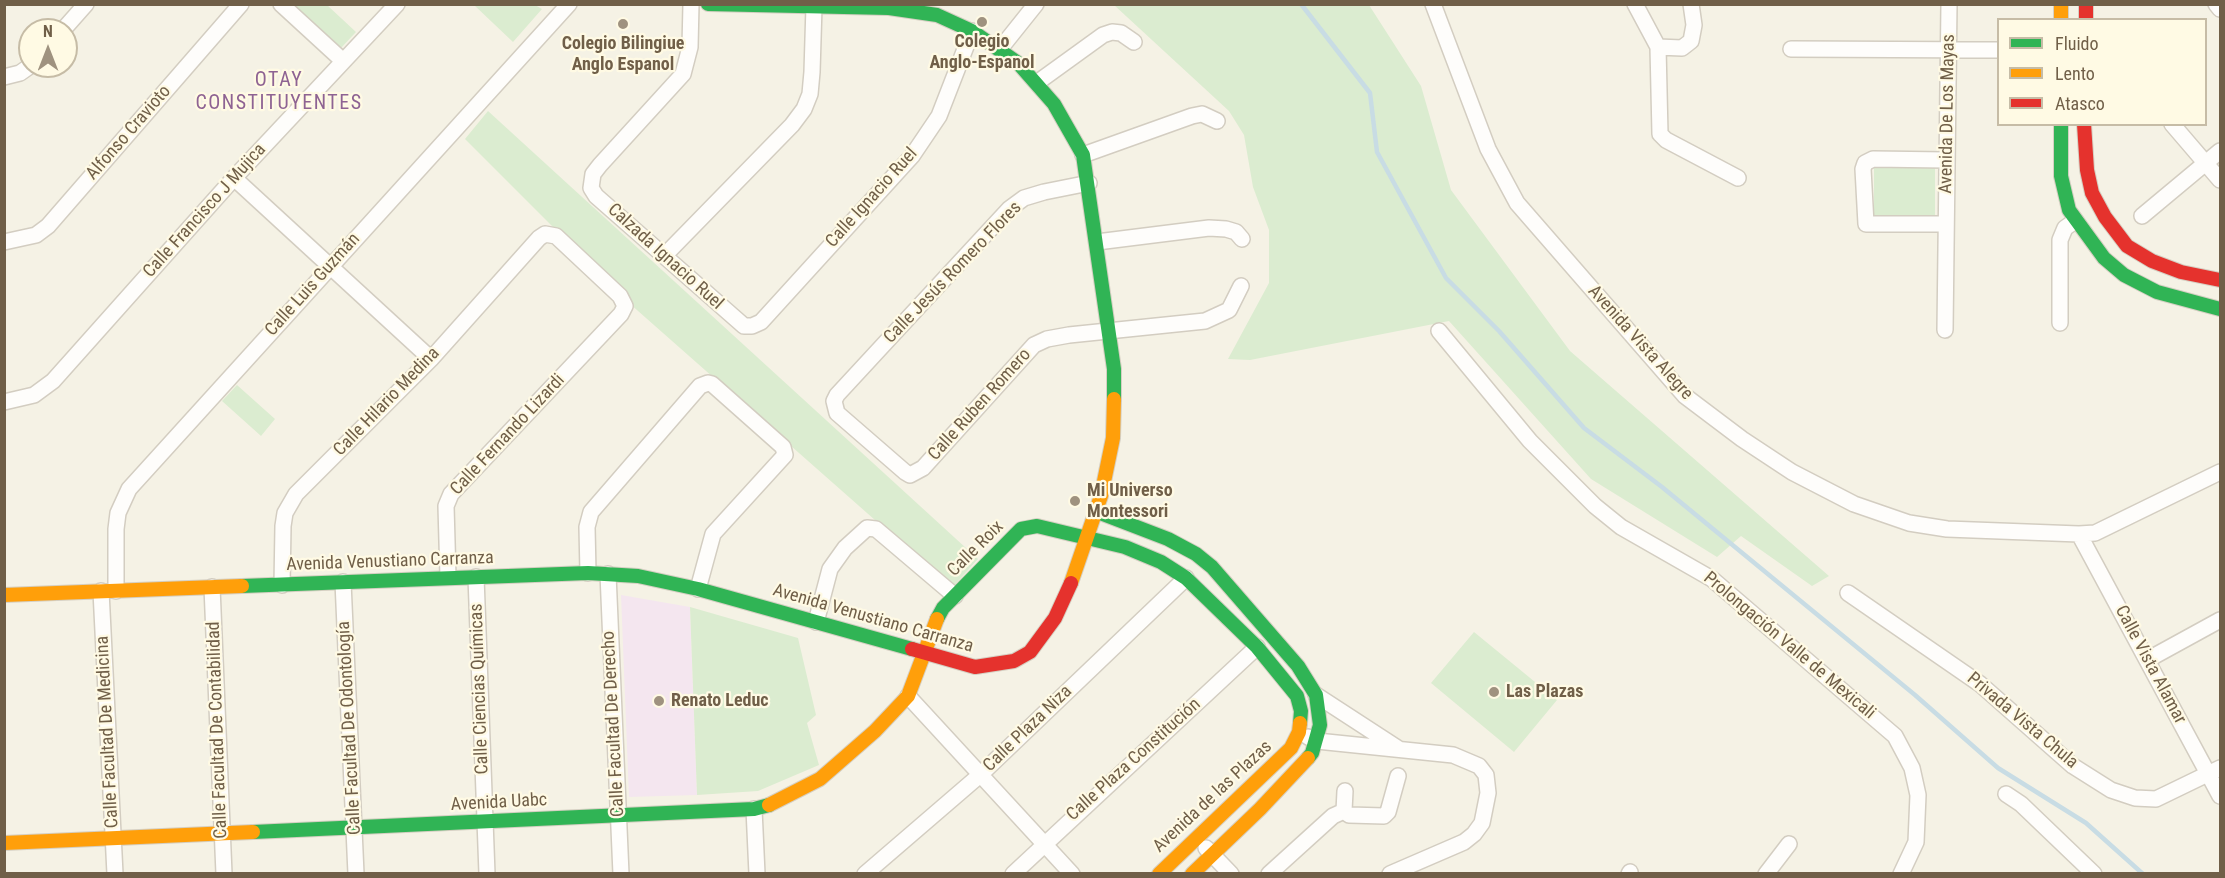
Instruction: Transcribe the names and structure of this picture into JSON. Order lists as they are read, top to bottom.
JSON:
{
  "streets": {
    "street": [
      "Avenida De Los Mayas",
      "Alfonso Cravioto",
      "Calle Ignacio Ruel",
      "Calle Francisco J Mujica",
      "Calzada Ignacio Ruel",
      "Calle Jesús Romero Flores",
      "Calle Luis Guzmán",
      "Avenida Vista Alegre",
      "Calle Hilario Medina",
      "Calle Ruben Romero",
      "Calle Fernando Lizardi",
      "Calle Roix",
      "Avenida Venustiano Carranza",
      "Prolongación Valle de Mexicali",
      "Calle Vista Alamar",
      "Calle Ciencias Químicas",
      "Privada Vista Chula",
      "Calle Facultad De Derecho",
      "Calle Facultad De Odontología",
      "Calle Plaza Niza",
      "Calle Facultad De Contabilidad",
      "Calle Facultad De Medicina",
      "Calle Plaza Constitución",
      "Avenida de las Plazas",
      "Avenida Uabc"
    ]
  },
  "crossings": [
    ["Calle Ignacio Ruel", "Calzada Ignacio Ruel"],
    ["Calle Ignacio Ruel", "Avenida Venustiano Carranza"],
    ["Calle Jesús Romero Flores", "Calle Ruben Romero"],
    ["Calle Jesús Romero Flores", "Avenida Venustiano Carranza"],
    ["Calle Luis Guzmán", "Avenida Venustiano Carranza"],
    ["Calle Luis Guzmán", "Calle Facultad De Medicina"],
    ["Avenida Vista Alegre", "Calle Vista Alamar"],
    ["Calle Hilario Medina", "Calle Fernando Lizardi"],
    ["Calle Hilario Medina", "Avenida Venustiano Carranza"],
    ["Calle Ruben Romero", "Avenida Venustiano Carranza"],
    ["Calle Fernando Lizardi", "Avenida Venustiano Carranza"],
    ["Calle Roix", "Avenida Venustiano Carranza"],
    ["Calle Roix", "Avenida Uabc"],
    ["Avenida Venustiano Carranza", "Calle Ciencias Químicas"],
    ["Avenida Venustiano Carranza", "Calle Facultad De Derecho"],
    ["Avenida Venustiano Carranza", "Calle Facultad De Odontología"],
    ["Avenida Venustiano Carranza", "Calle Facultad De Contabilidad"],
    ["Avenida Venustiano Carranza", "Calle Facultad De Medicina"],
    ["Avenida Venustiano Carranza", "Avenida Uabc"],
    ["Calle Vista Alamar", "Privada Vista Chula"],
    ["Calle Ciencias Químicas", "Avenida Uabc"],
    ["Calle Facultad De Derecho", "Avenida Uabc"],
    ["Calle Facultad De Odontología", "Avenida Uabc"],
    ["Calle Facultad De Contabilidad", "Avenida Uabc"],
    ["Calle Facultad De Medicina", "Avenida Uabc"]
  ],
  "districts": ["OTAY CONSTITUYENTES"],
  "places": [
    "Colegio Anglo-Espanol",
    "Colegio Bilingiue Anglo Espanol",
    "Mi Universo Montessori",
    "Las Plazas",
    "Renato Leduc"
  ],
  "legend": ["Fluido", "Lento", "Atasco"],
  "north": "top"
}
